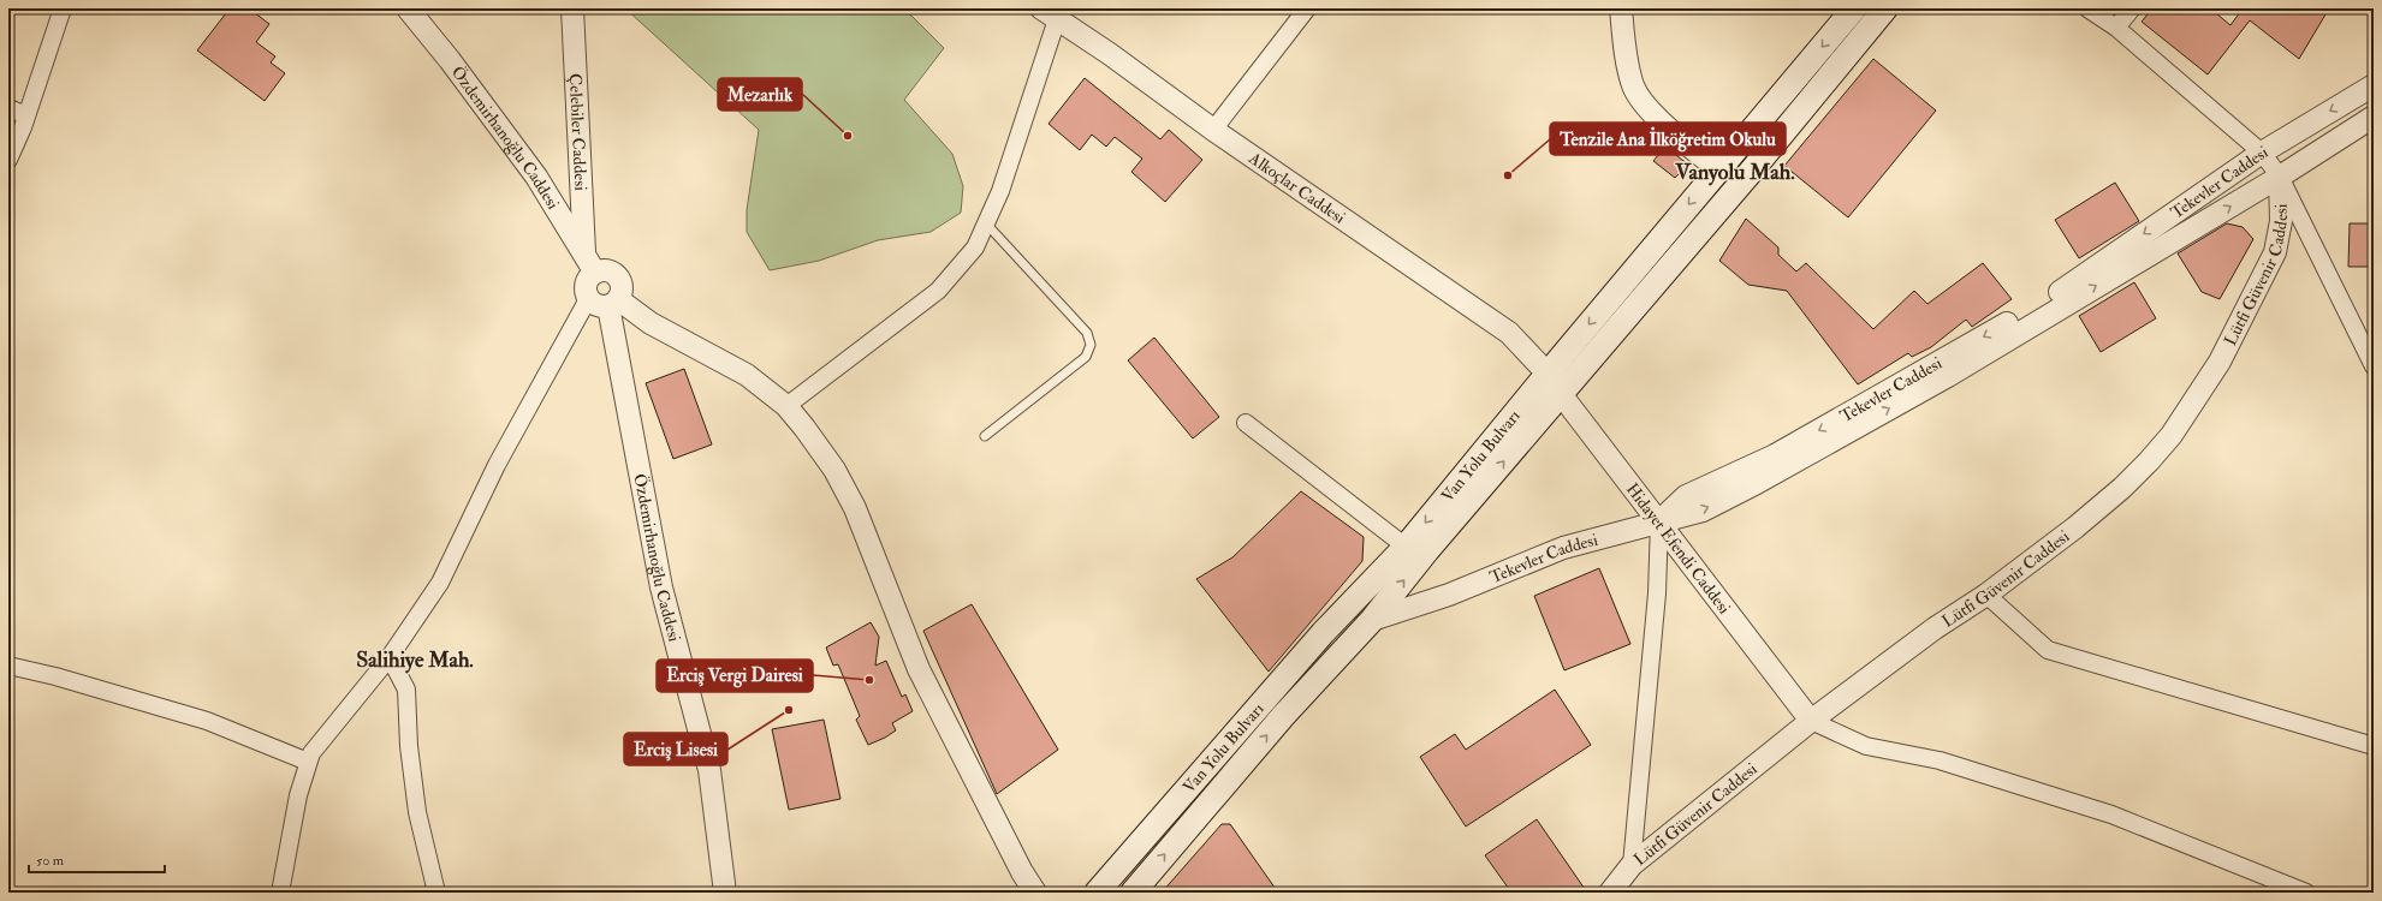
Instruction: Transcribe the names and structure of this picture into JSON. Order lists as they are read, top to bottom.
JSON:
{
  "streets": {
    "main road": ["Van Yolu Bulvarı"],
    "street": [
      "Çelebiler Caddesi",
      "Özdemirhanoğlu Caddesi",
      "Tekevler Caddesi",
      "Alkoçlar Caddesi",
      "Lütfi Güvenir Caddesi",
      "Hidayet Efendi Caddesi"
    ]
  },
  "crossings": [
    ["Çelebiler Caddesi", "Özdemirhanoğlu Caddesi"],
    ["Tekevler Caddesi", "Hidayet Efendi Caddesi"],
    ["Alkoçlar Caddesi", "Van Yolu Bulvarı"],
    ["Alkoçlar Caddesi", "Hidayet Efendi Caddesi"],
    ["Lütfi Güvenir Caddesi", "Hidayet Efendi Caddesi"],
    ["Van Yolu Bulvarı", "Hidayet Efendi Caddesi"]
  ],
  "districts": ["Vanyolu Mah.", "Salihiye Mah."],
  "places": [
    "Mezarlık",
    "Tenzile Ana İlköğretim Okulu",
    "Erciş Vergi Dairesi",
    "Erciş Lisesi"
  ],
  "scale_bar": "50 m"
}
